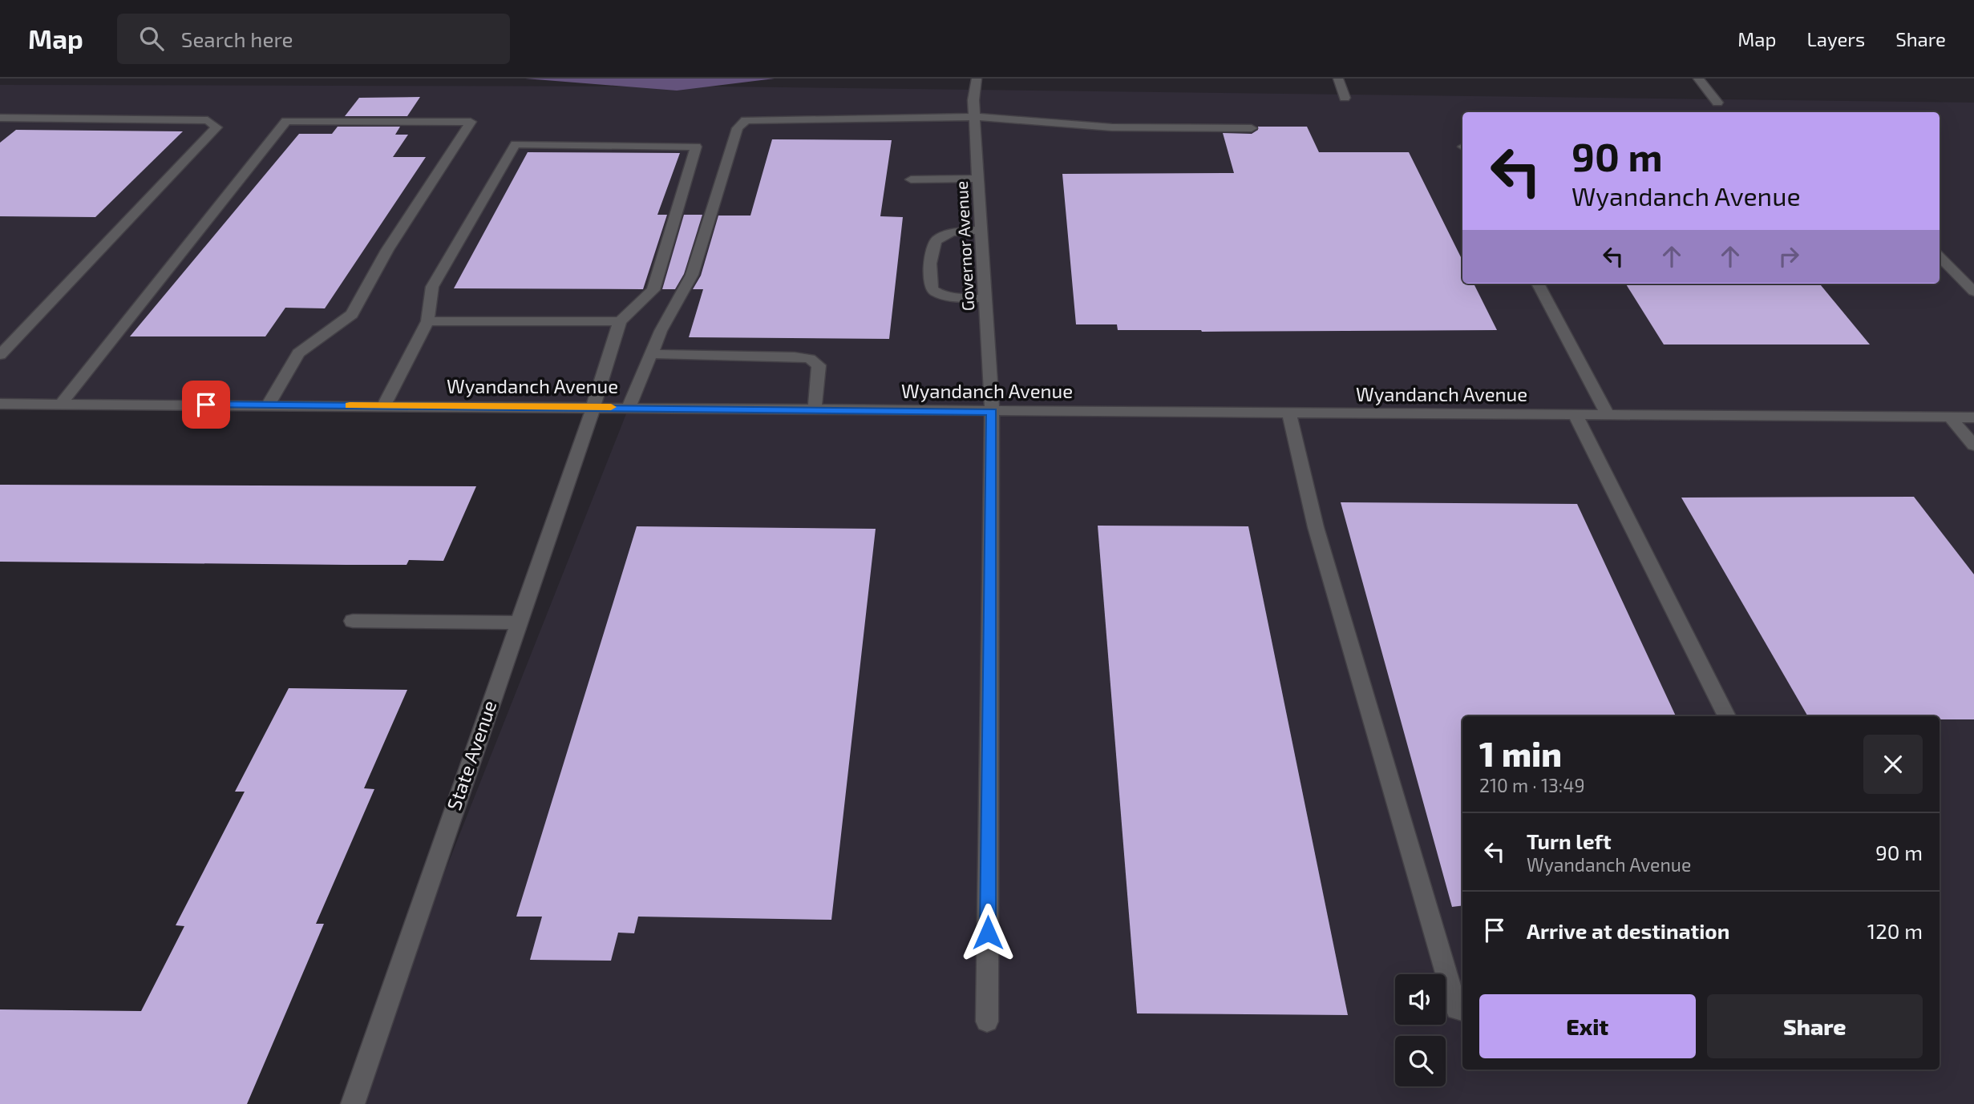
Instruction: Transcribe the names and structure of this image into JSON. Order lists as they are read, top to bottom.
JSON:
{
  "streets": {
    "street": ["Governor Avenue", "Wyandanch Avenue", "State Avenue"]
  },
  "crossings": [
    ["Governor Avenue", "Wyandanch Avenue"],
    ["Wyandanch Avenue", "State Avenue"]
  ],
  "page": {
    "header": "Map",
    "search": "Search here",
    "nav": ["Map", "Layers", "Share"],
    "turn": ["90 m", "Wyandanch Avenue"],
    "heading": ["1 min", "210 m · 13:49"],
    "list": [
      {
        "name": "Turn left",
        "note": "Wyandanch Avenue",
        "value": "90 m"
      },
      {
        "name": "Arrive at destination",
        "value": "120 m"
      }
    ],
    "buttons": ["Exit", "Share"]
  }
}
